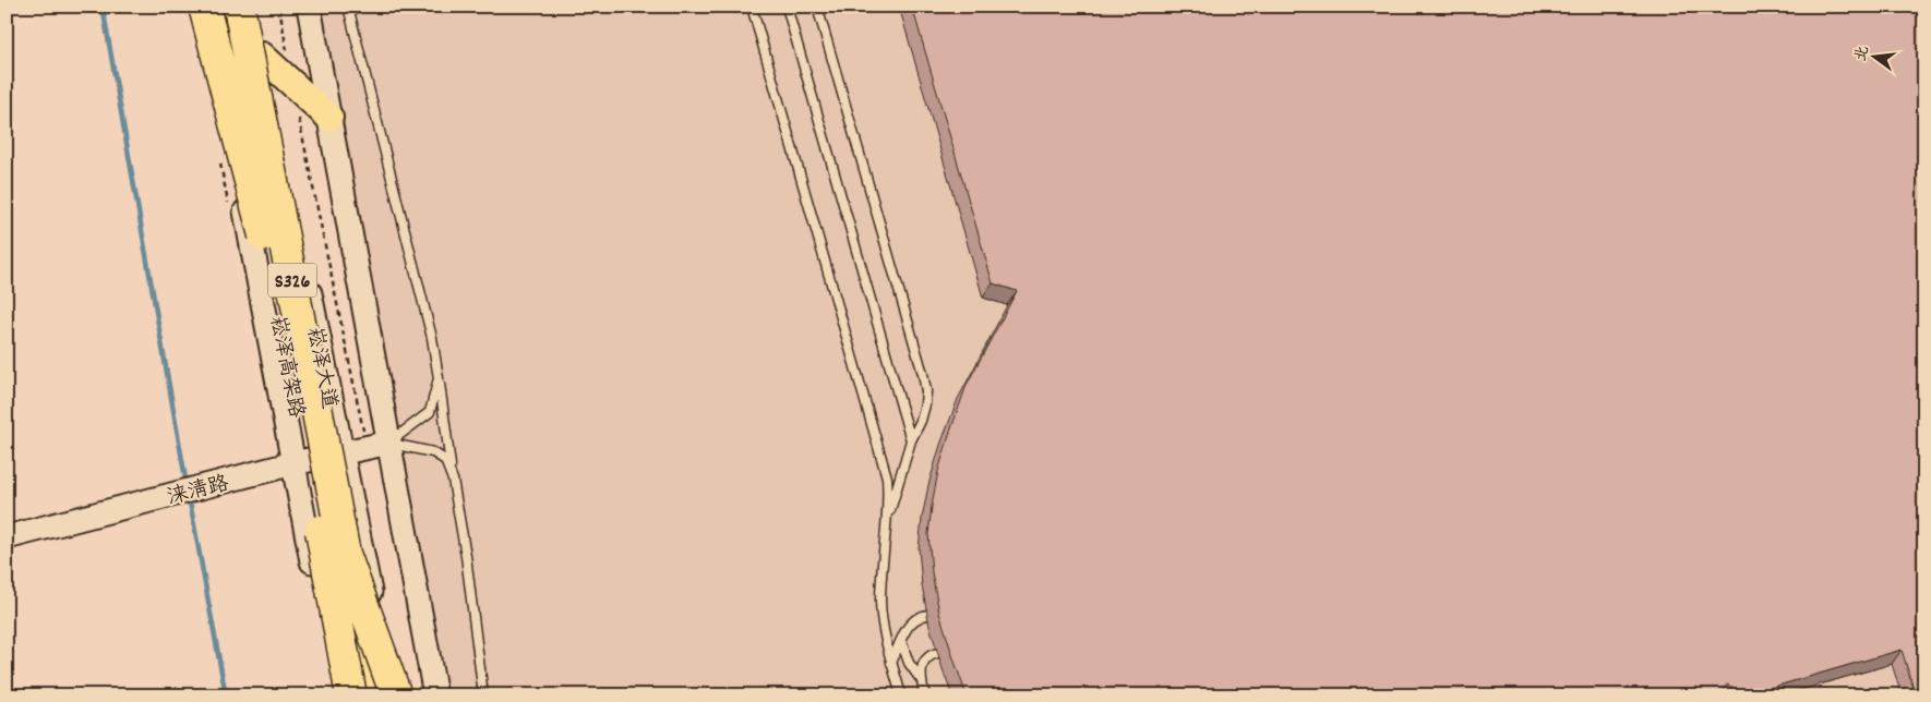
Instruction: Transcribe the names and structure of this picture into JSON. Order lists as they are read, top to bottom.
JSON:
{
  "streets": {
    "highway": ["S326", "崧泽高架路"],
    "main road": ["崧泽大道", "涞清路"]
  },
  "crossings": [
    ["崧泽大道", "涞清路"]
  ],
  "north": "left"
}
